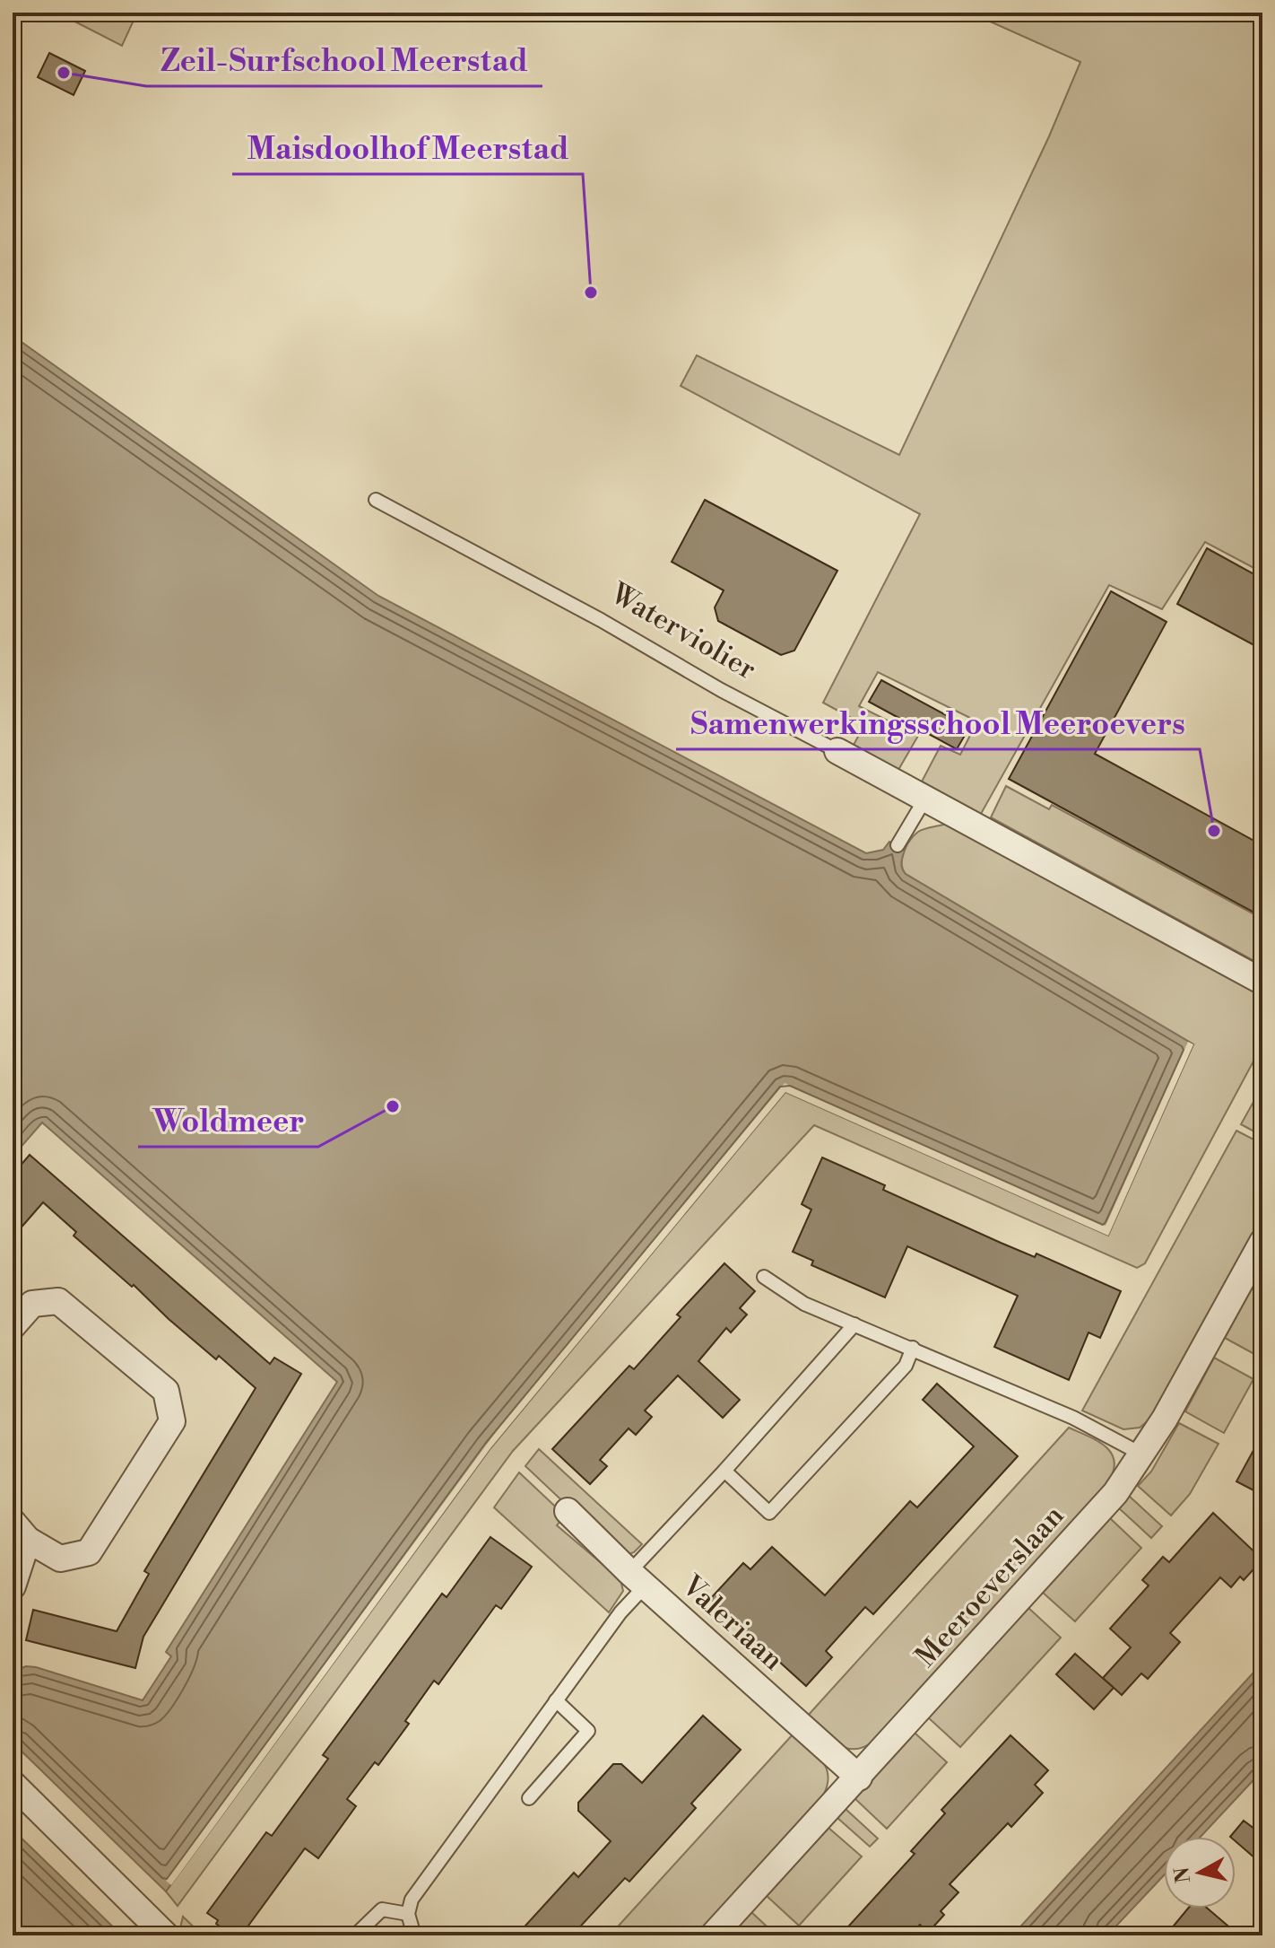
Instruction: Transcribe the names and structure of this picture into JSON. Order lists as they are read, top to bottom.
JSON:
{
  "streets": {
    "street": ["Waterviolier", "Meeroeverslaan", "Valeriaan"]
  },
  "crossings": [
    ["Meeroeverslaan", "Valeriaan"]
  ],
  "places": [
    "Zeil-Surfschool Meerstad",
    "Maisdoolhof Meerstad",
    "Samenwerkingsschool Meeroevers",
    "Woldmeer"
  ],
  "north": "left"
}
